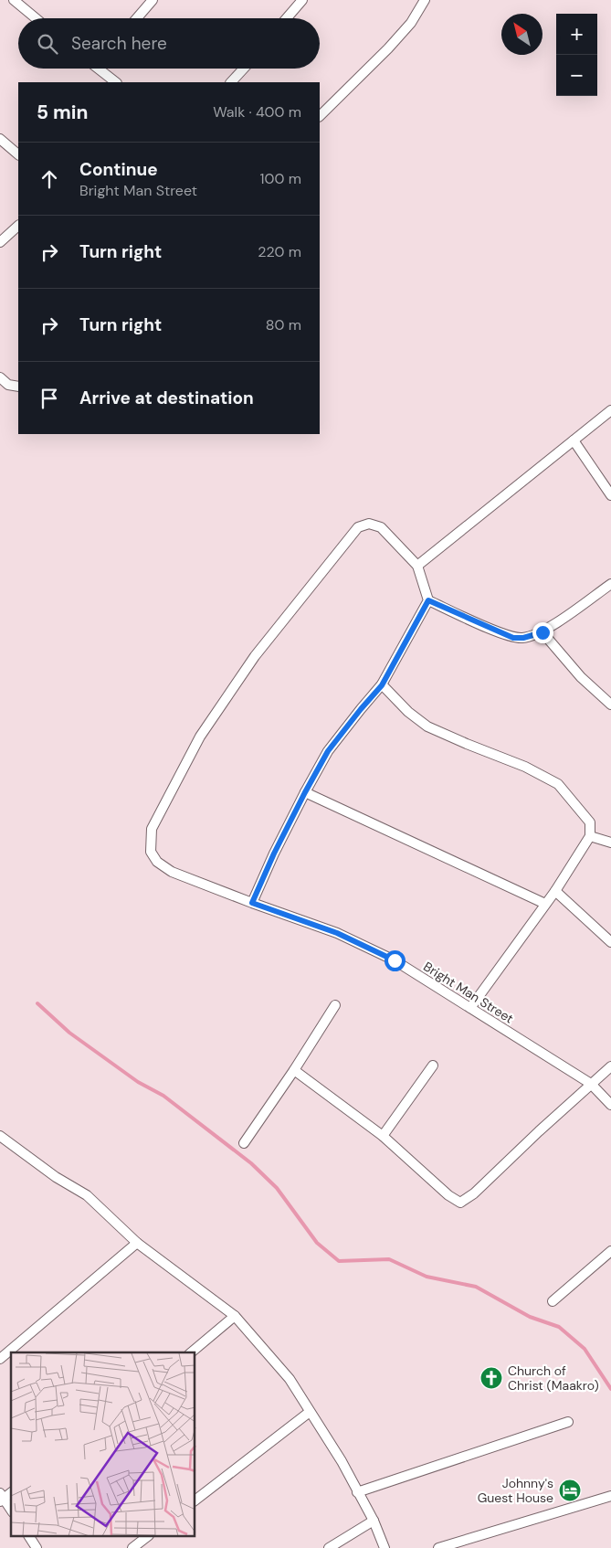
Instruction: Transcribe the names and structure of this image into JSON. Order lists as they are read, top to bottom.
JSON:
{
  "streets": {
    "street": ["Bright Man Street"]
  },
  "places": {
    "church": ["Church of Christ (Maakro)"],
    "hotel": ["Johnny's Guest House"]
  },
  "north": "top left",
  "page": {
    "map_buttons": ["+", "−"],
    "search": "Search here",
    "heading": ["5 min", "Walk · 400 m"],
    "list": [
      ["Continue", "Bright Man Street", "100 m"],
      ["Turn right", "220 m"],
      ["Turn right", "80 m"],
      "Arrive at destination"
    ]
  }
}
